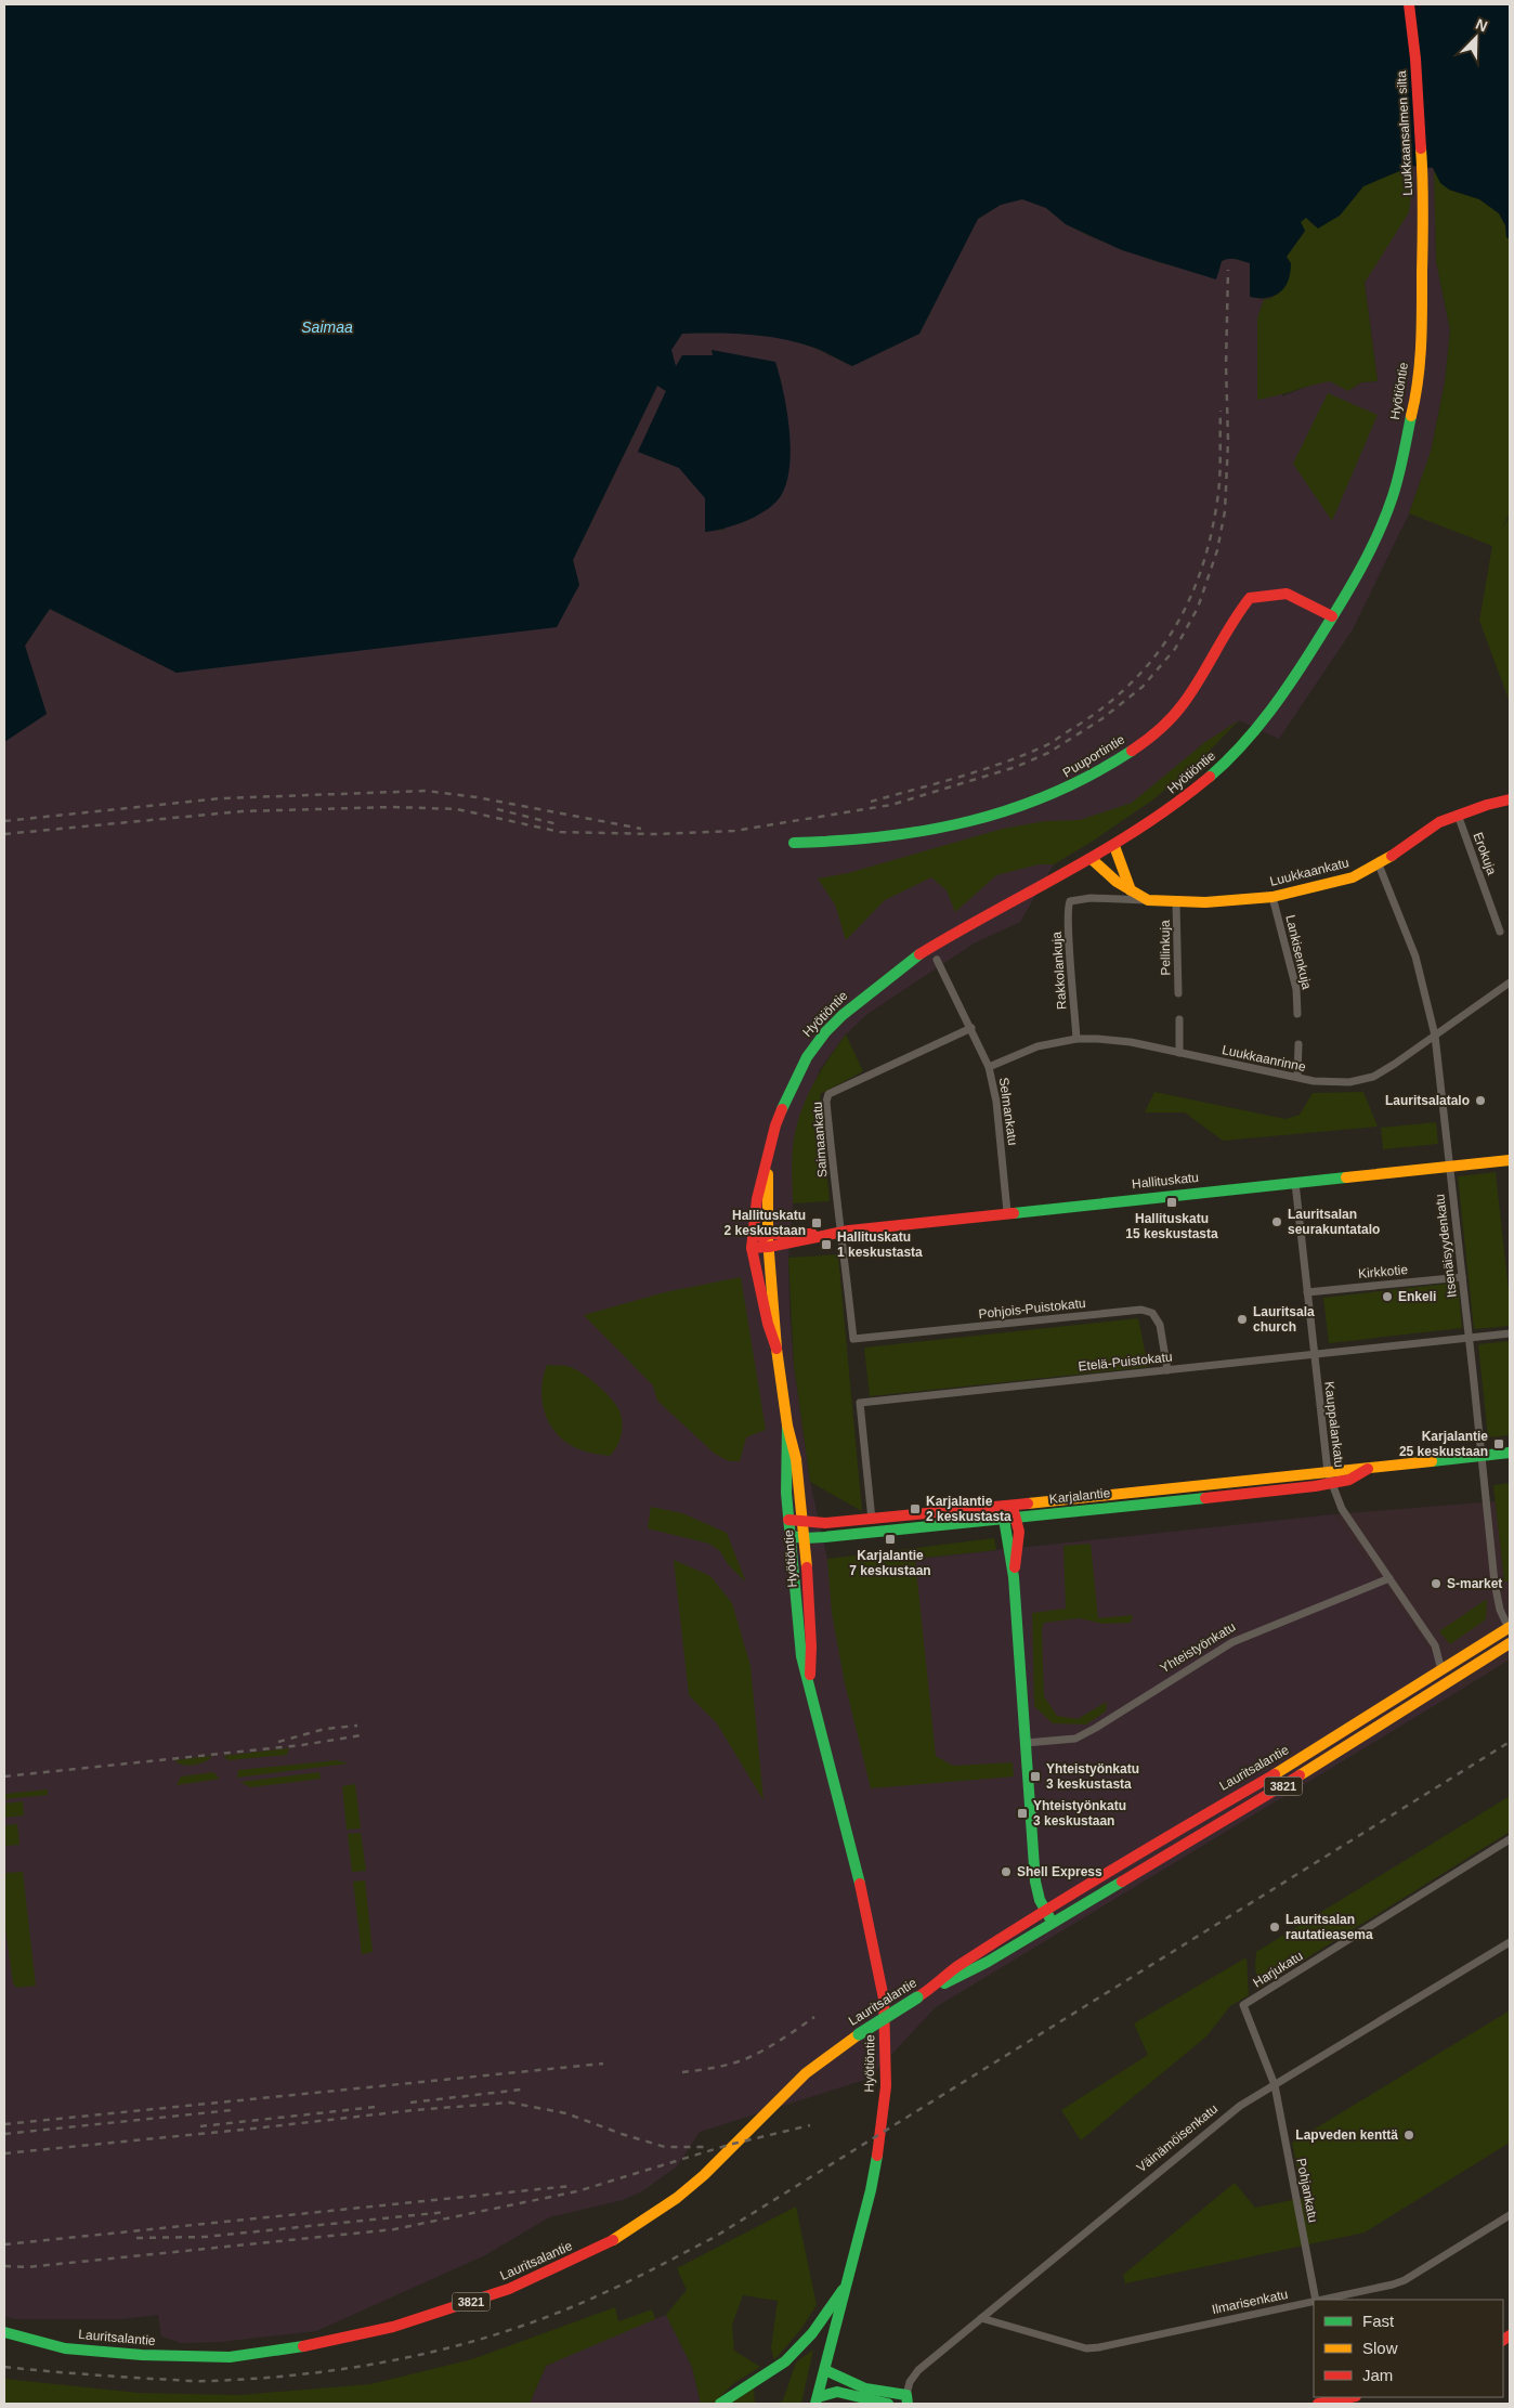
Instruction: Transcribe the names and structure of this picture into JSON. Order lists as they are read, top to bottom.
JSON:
{
  "streets": {
    "main road": [
      "Luukkaansalmen silta",
      "Hyötiöntie",
      "Puuportintie",
      "Luukkaankatu",
      "Hallituskatu",
      "Karjalantie",
      "Lauritsalantie",
      "3821"
    ],
    "street": [
      "Erokuja",
      "Pellinkuja",
      "Lankisenkuja",
      "Rakkolankuja",
      "Luukkaanrinne",
      "Selmankatu",
      "Saimaankatu",
      "Itsenäisyydenkatu",
      "Kirkkotie",
      "Pohjois-Puistokatu",
      "Etelä-Puistokatu",
      "Kauppalankatu",
      "Yhteistyönkatu",
      "Harjukatu",
      "Väinämöisenkatu",
      "Pohjankatu",
      "Ilmarisenkatu"
    ]
  },
  "crossings": [
    ["Luukkaansalmen silta", "Hyötiöntie"],
    ["Hyötiöntie", "Puuportintie"],
    ["Hyötiöntie", "Luukkaankatu"],
    ["Hyötiöntie", "Hallituskatu"],
    ["Hyötiöntie", "Karjalantie"],
    ["Erokuja", "Luukkaankatu"],
    ["Luukkaankatu", "Pellinkuja"],
    ["Luukkaankatu", "Lankisenkuja"],
    ["Luukkaankatu", "Rakkolankuja"],
    ["Luukkaankatu", "Itsenäisyydenkatu"],
    ["Rakkolankuja", "Luukkaanrinne"],
    ["Luukkaanrinne", "Selmankatu"],
    ["Luukkaanrinne", "Itsenäisyydenkatu"],
    ["Selmankatu", "Saimaankatu"],
    ["Selmankatu", "Hallituskatu"],
    ["Saimaankatu", "Hallituskatu"],
    ["Saimaankatu", "Pohjois-Puistokatu"],
    ["Hallituskatu", "Itsenäisyydenkatu"],
    ["Hallituskatu", "Kauppalankatu"],
    ["Itsenäisyydenkatu", "Kirkkotie"],
    ["Itsenäisyydenkatu", "Etelä-Puistokatu"],
    ["Itsenäisyydenkatu", "Karjalantie"],
    ["Itsenäisyydenkatu", "Lauritsalantie"],
    ["Kirkkotie", "Kauppalankatu"],
    ["Pohjois-Puistokatu", "Etelä-Puistokatu"],
    ["Etelä-Puistokatu", "Kauppalankatu"],
    ["Etelä-Puistokatu", "Karjalantie"],
    ["Kauppalankatu", "Karjalantie"],
    ["Kauppalankatu", "Yhteistyönkatu"],
    ["Kauppalankatu", "Lauritsalantie"],
    ["Harjukatu", "Väinämöisenkatu"],
    ["Harjukatu", "Pohjankatu"],
    ["Väinämöisenkatu", "Pohjankatu"],
    ["Väinämöisenkatu", "Ilmarisenkatu"]
  ],
  "water": ["Saimaa"],
  "places": {
    "other": [
      "Lauritsalatalo",
      "Lauritsalan seurakuntatalo",
      "Enkeli",
      "Lauritsala church",
      "S-market",
      "Shell Express",
      "Lauritsalan rautatieasema",
      "Lapveden kenttä"
    ],
    "transit": [
      "Hallituskatu 15 keskustasta",
      "Hallituskatu 2 keskustaan",
      "Hallituskatu 1 keskustasta",
      "Karjalantie 25 keskustaan",
      "Karjalantie 2 keskustasta",
      "Karjalantie 7 keskustaan",
      "Yhteistyönkatu 3 keskustasta",
      "Yhteistyönkatu 3 keskustaan"
    ]
  },
  "legend": ["Fast", "Slow", "Jam"],
  "north": "top right"
}
